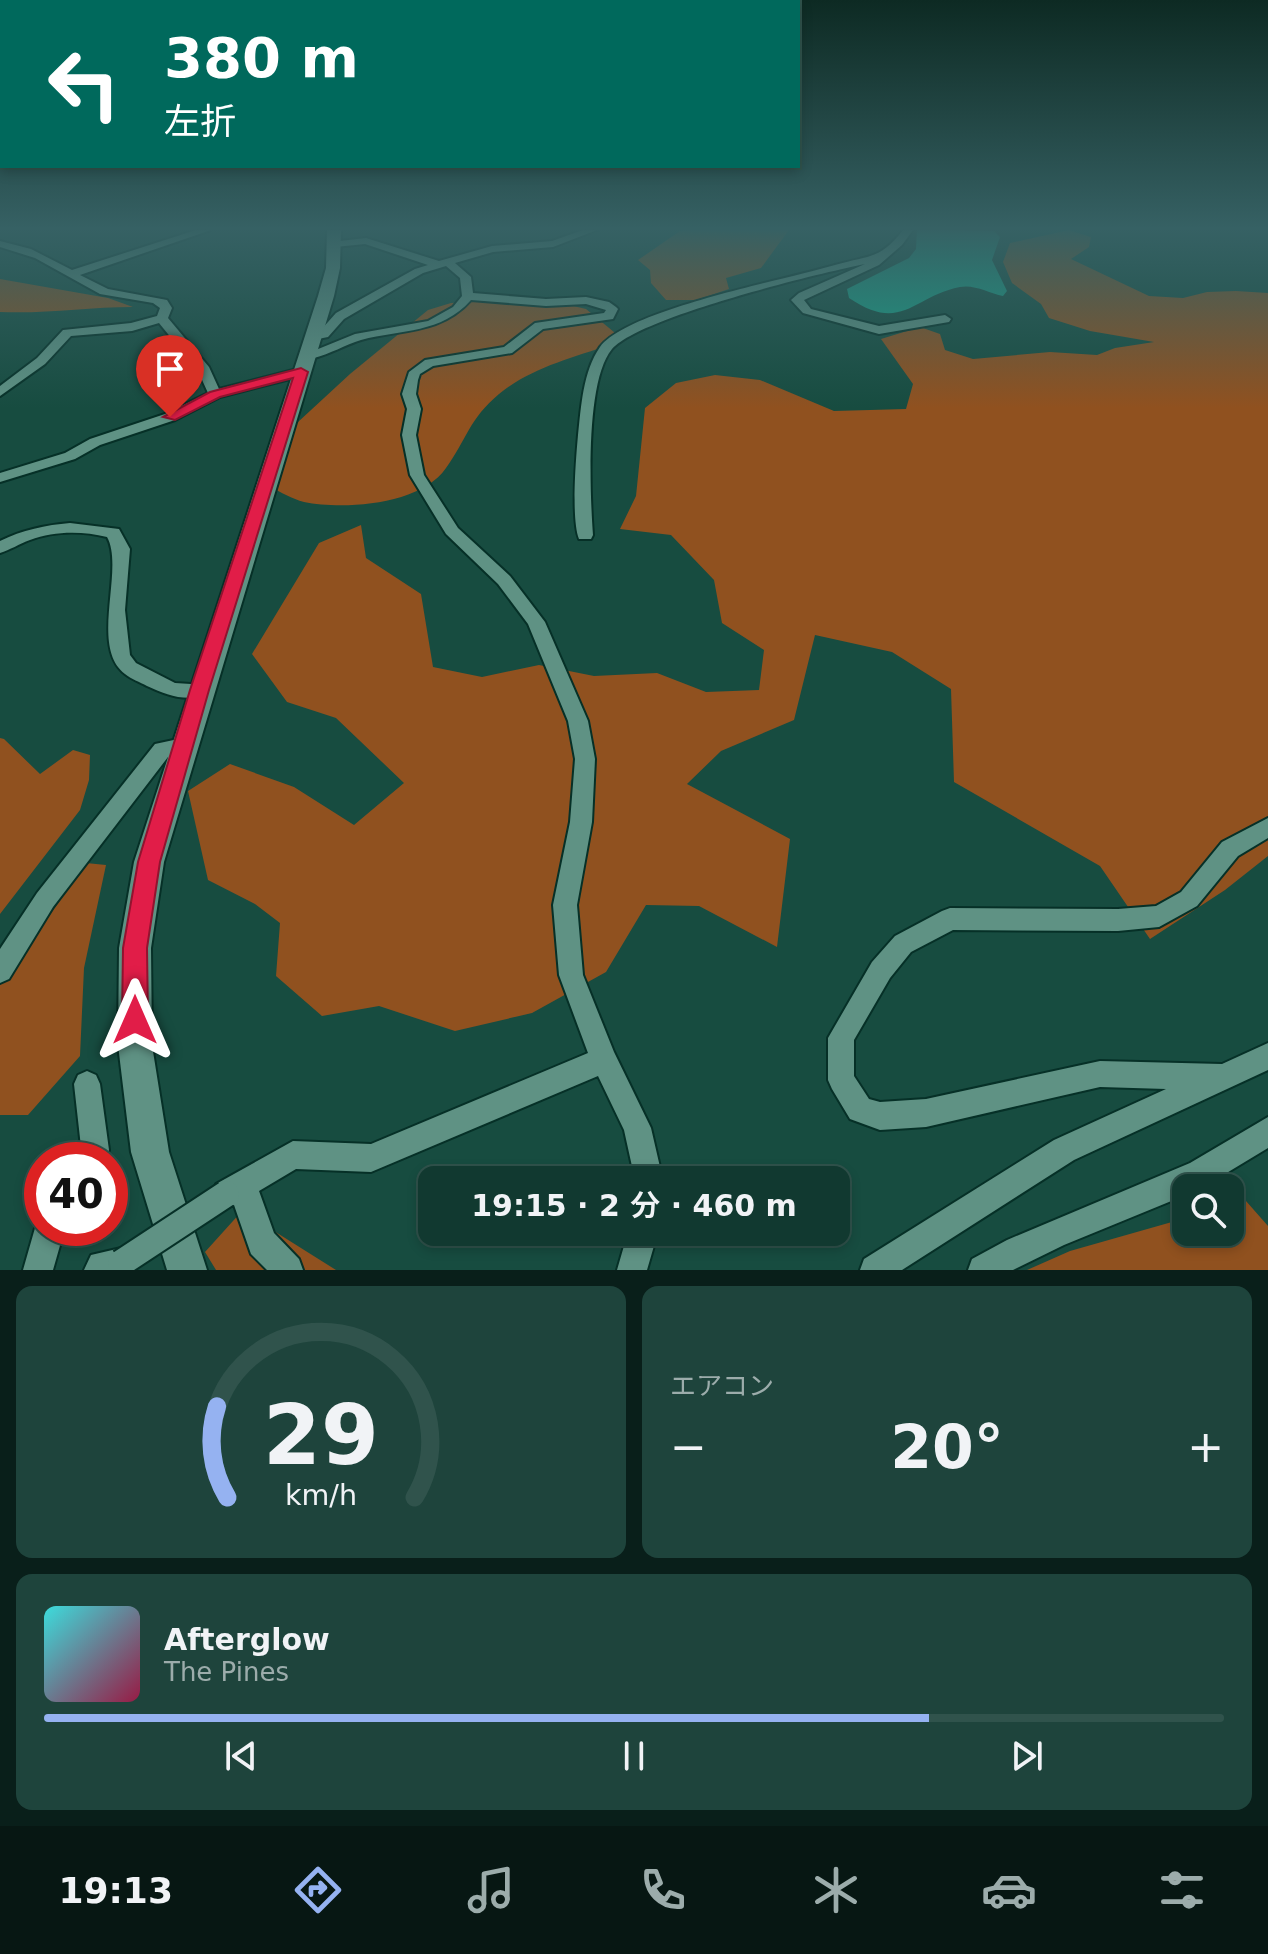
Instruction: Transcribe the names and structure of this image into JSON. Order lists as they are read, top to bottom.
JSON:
{
  "page": {
    "turn": ["380 m", "左折"],
    "limit": "40",
    "trip": "19:15 · 2 分 · 460 m",
    "tile": "エアコン",
    "heat": ["−", "20°", "+"],
    "song": ["Afterglow", "The Pines"],
    "tabs": "19:13",
    "gauge": ["29", "km/h"]
  }
}
